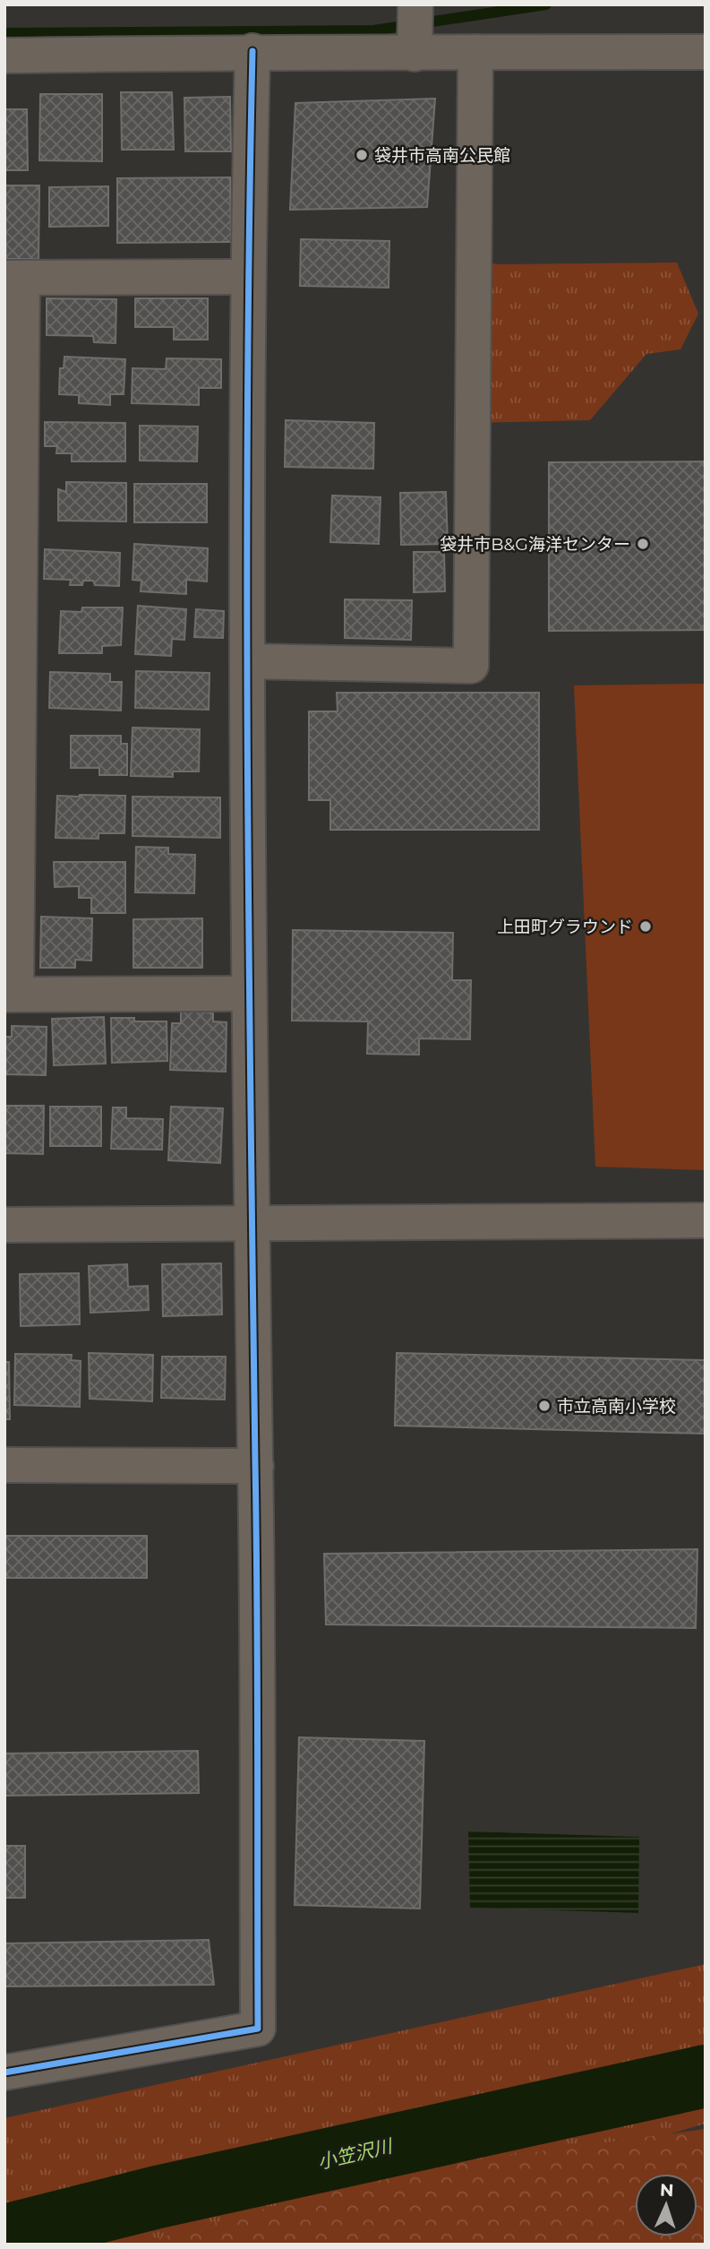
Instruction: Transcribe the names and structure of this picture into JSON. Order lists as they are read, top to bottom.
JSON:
{
  "water": ["小笠沢川"],
  "places": [
    "袋井市高南公民館",
    "袋井市B&G海洋センター",
    "上田町グラウンド",
    "市立高南小学校"
  ],
  "north": "top"
}
